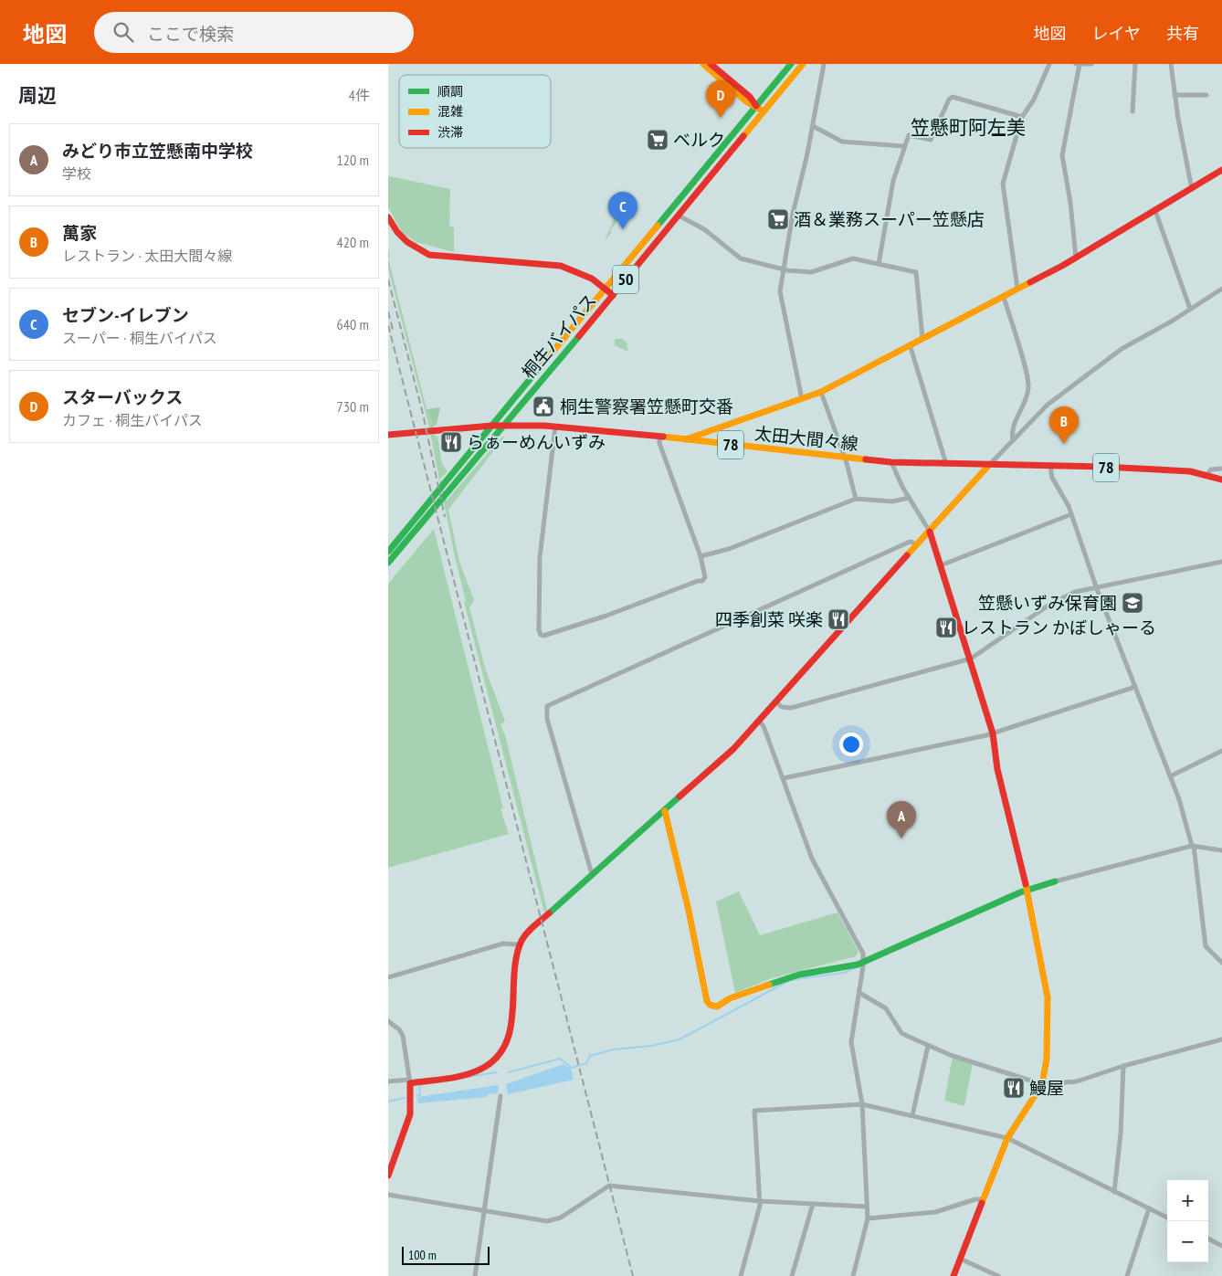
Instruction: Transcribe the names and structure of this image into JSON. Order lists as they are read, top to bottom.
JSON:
{
  "streets": {
    "main road": [
      "50",
      "桐生バイパス",
      "太田大間々線",
      "78"
    ]
  },
  "crossings": [
    ["桐生バイパス", "太田大間々線"]
  ],
  "districts": ["笠懸町阿左美"],
  "places": {
    "supermarket": ["ベルク", "酒＆業務スーパー笠懸店"],
    "public building": ["桐生警察署笠懸町交番"],
    "restaurant": [
      "らぁーめんいずみ",
      "四季創菜 咲楽",
      "レストラン かぼしゃーる",
      "鰻屋"
    ],
    "school or university": ["笠懸いずみ保育園"]
  },
  "legend": ["順調", "混雑", "渋滞"],
  "scale_bar": "100 m",
  "page": {
    "header": "地図",
    "search": "ここで検索",
    "nav": ["地図", "レイヤ", "共有"],
    "heading": ["周辺", "4件"],
    "pins": [
      "D",
      "C",
      "B",
      "A"
    ],
    "list": [
      {
        "mark": "A",
        "name": "みどり市立笠懸南中学校",
        "note": "学校",
        "value": "120 m"
      },
      {
        "mark": "B",
        "name": "萬家",
        "note": "レストラン · 太田大間々線",
        "value": "420 m"
      },
      {
        "mark": "C",
        "name": "セブン-イレブン",
        "note": "スーパー · 桐生バイパス",
        "value": "640 m"
      },
      {
        "mark": "D",
        "name": "スターバックス",
        "note": "カフェ · 桐生バイパス",
        "value": "730 m"
      }
    ],
    "map_buttons": ["+", "−"],
    "scale": "100 m"
  }
}
